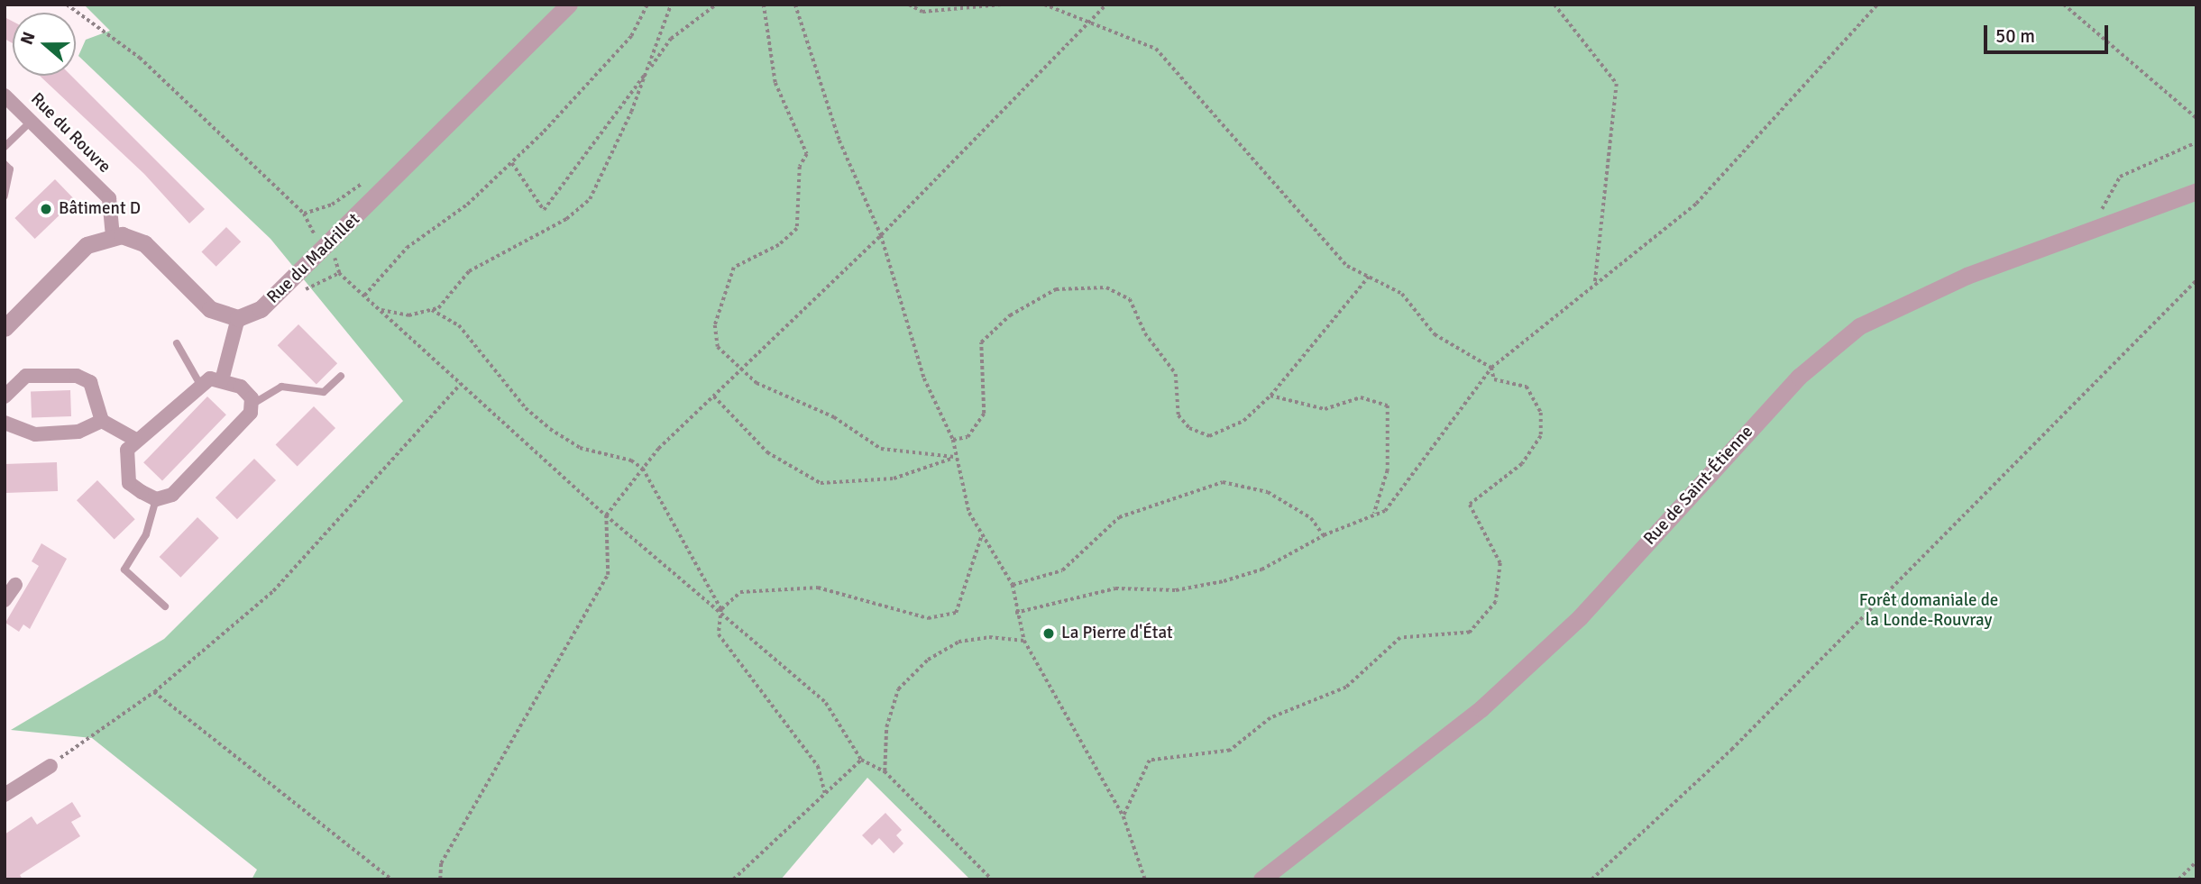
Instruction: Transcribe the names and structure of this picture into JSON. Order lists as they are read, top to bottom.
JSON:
{
  "streets": {
    "street": ["Rue du Rouvre", "Rue du Madrillet", "Rue de Saint-Étienne"]
  },
  "parks": ["Forêt domaniale de la Londe-Rouvray"],
  "places": ["Bâtiment D", "La Pierre d'État"],
  "scale_bar": "50 m",
  "north": "left"
}
